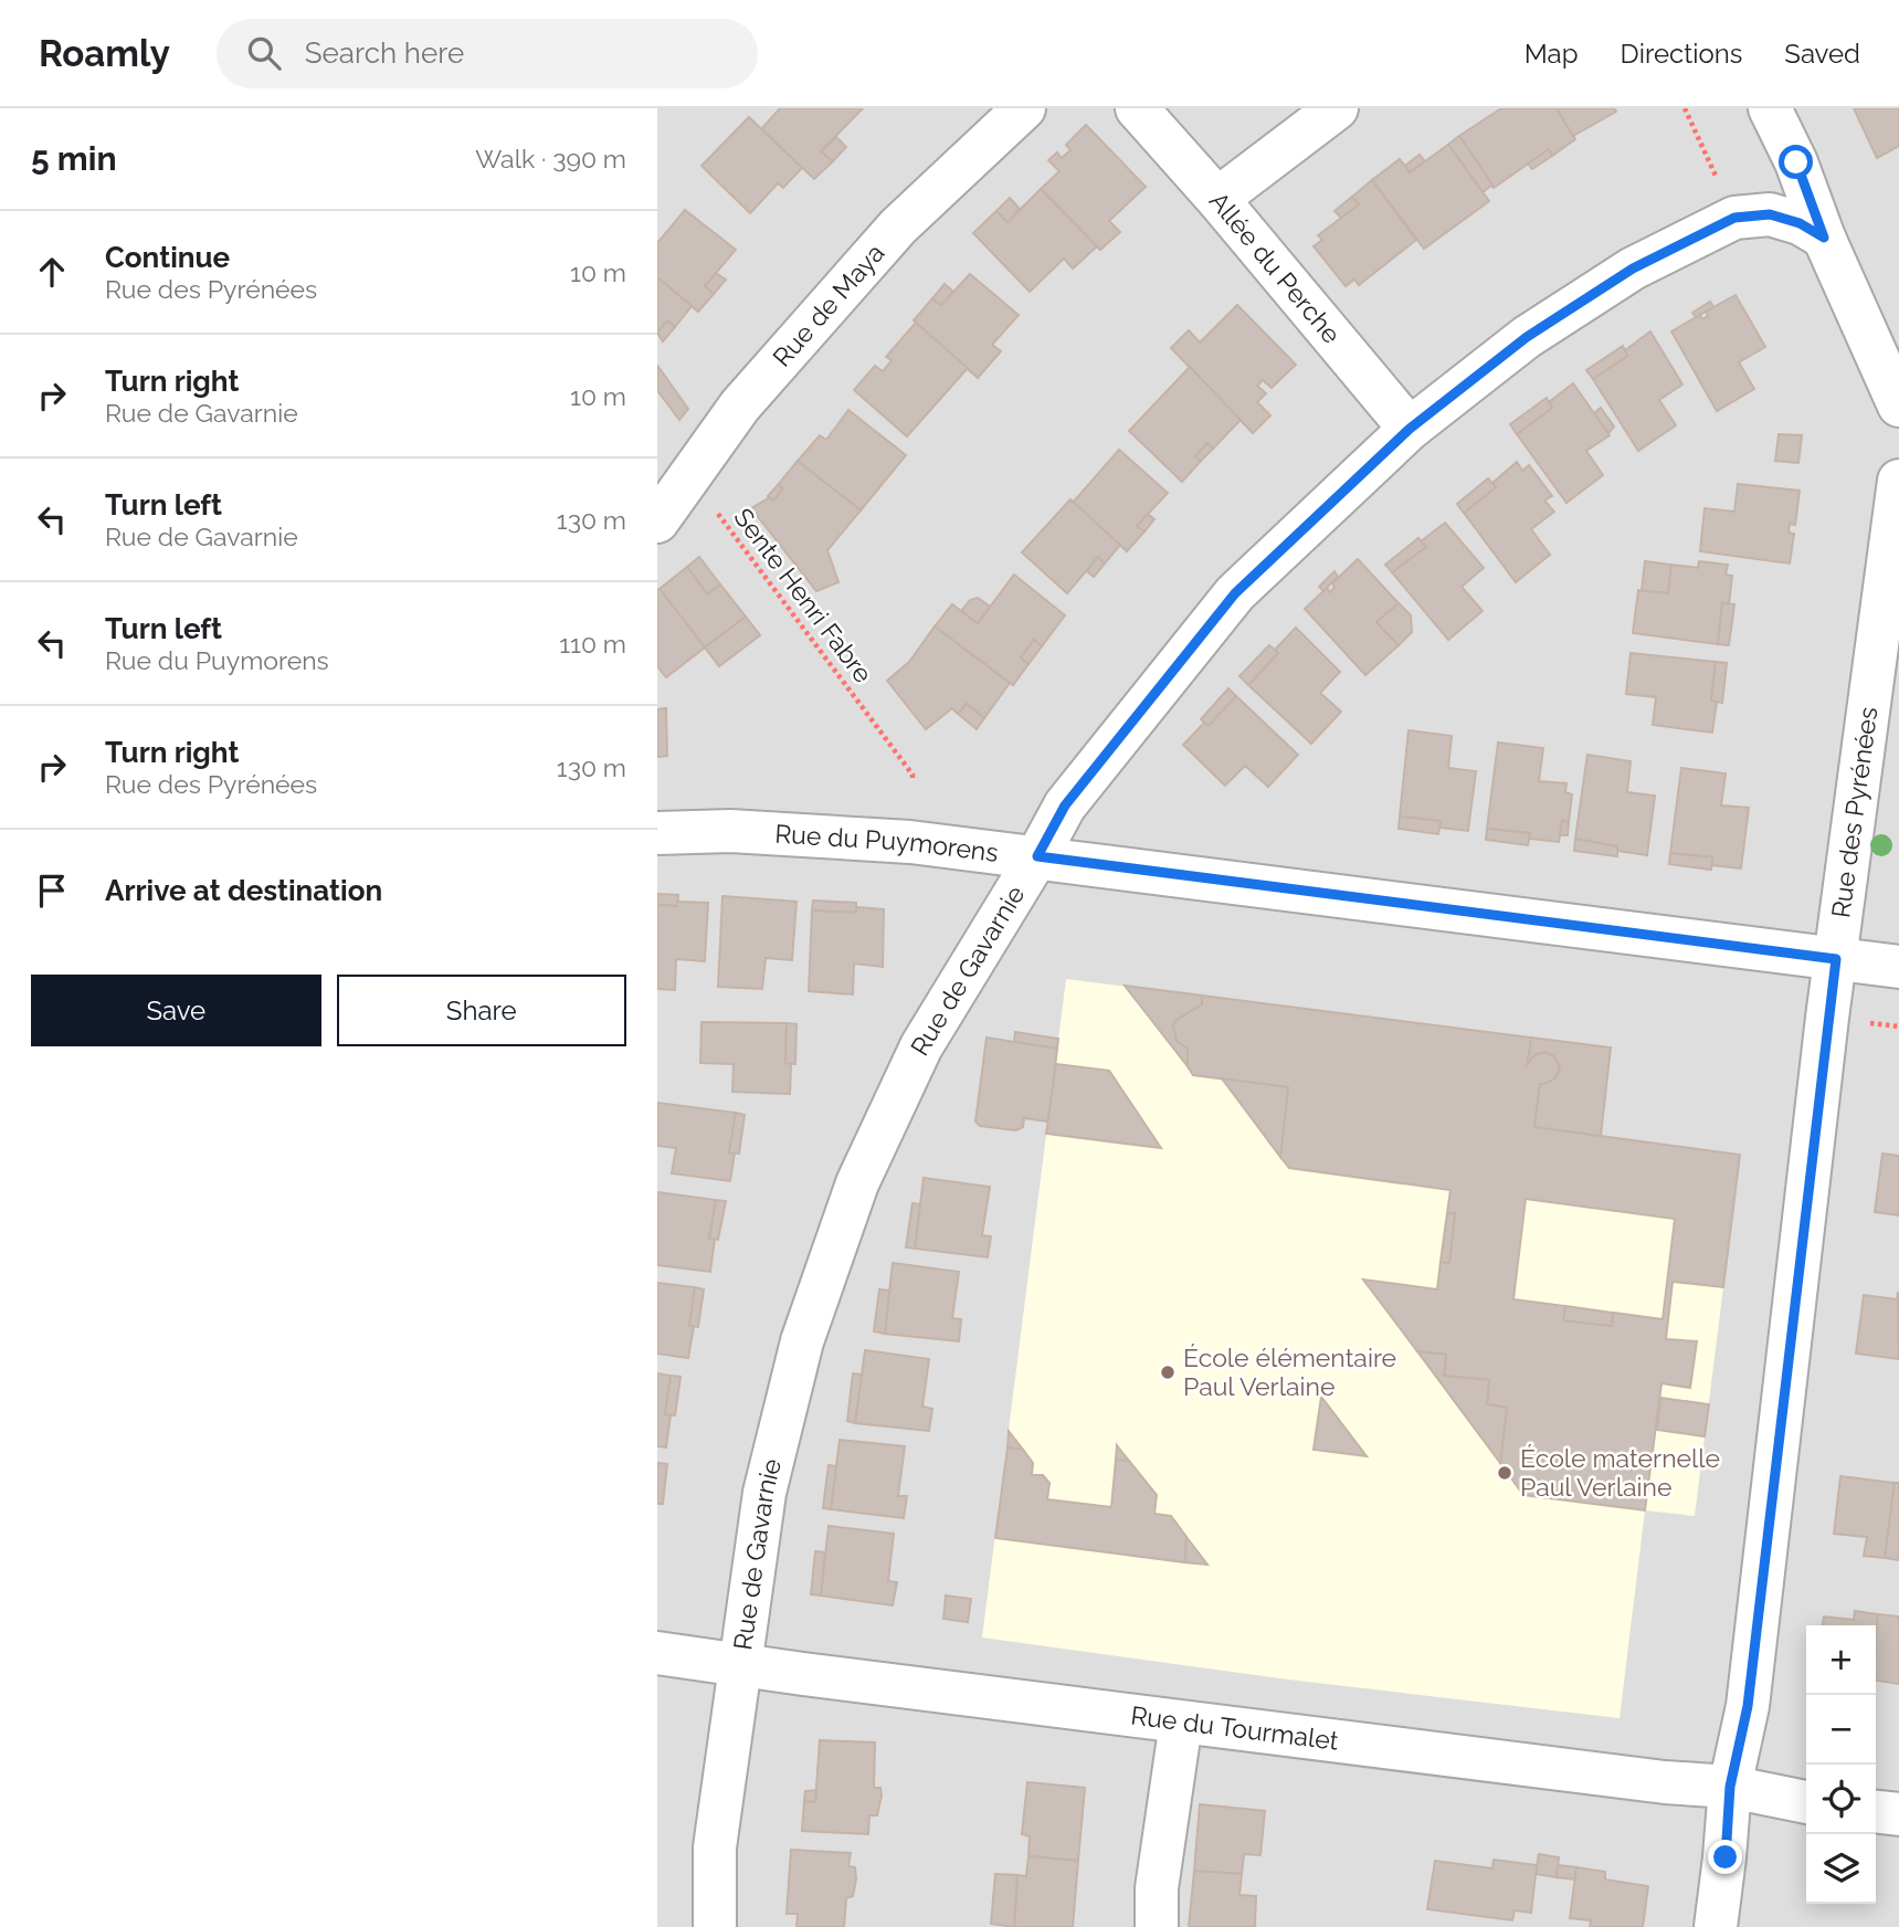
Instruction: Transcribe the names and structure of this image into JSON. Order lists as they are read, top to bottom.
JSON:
{
  "streets": {
    "street": [
      "Allée du Perche",
      "Rue de Maya",
      "Rue des Pyrénées",
      "Rue du Puymorens",
      "Rue de Gavarnie",
      "Rue du Tourmalet"
    ],
    "path": ["Sente Henri Fabre"]
  },
  "crossings": [
    ["Allée du Perche", "Rue de Gavarnie"],
    ["Rue de Maya", "Sente Henri Fabre"],
    ["Rue des Pyrénées", "Rue du Puymorens"],
    ["Rue des Pyrénées", "Rue du Tourmalet"],
    ["Rue du Puymorens", "Rue de Gavarnie"],
    ["Rue de Gavarnie", "Rue du Tourmalet"]
  ],
  "places": ["École élémentaire Paul Verlaine", "École maternelle Paul Verlaine"],
  "page": {
    "header": "Roamly",
    "search": "Search here",
    "nav": ["Map", "Directions", "Saved"],
    "heading": ["5 min", "Walk · 390 m"],
    "list": [
      ["Continue", "Rue des Pyrénées", "10 m"],
      ["Turn right", "Rue de Gavarnie", "10 m"],
      ["Turn left", "Rue de Gavarnie", "130 m"],
      ["Turn left", "Rue du Puymorens", "110 m"],
      ["Turn right", "Rue des Pyrénées", "130 m"],
      "Arrive at destination"
    ],
    "buttons": ["Save", "Share"],
    "map_buttons": ["+", "−"]
  }
}
